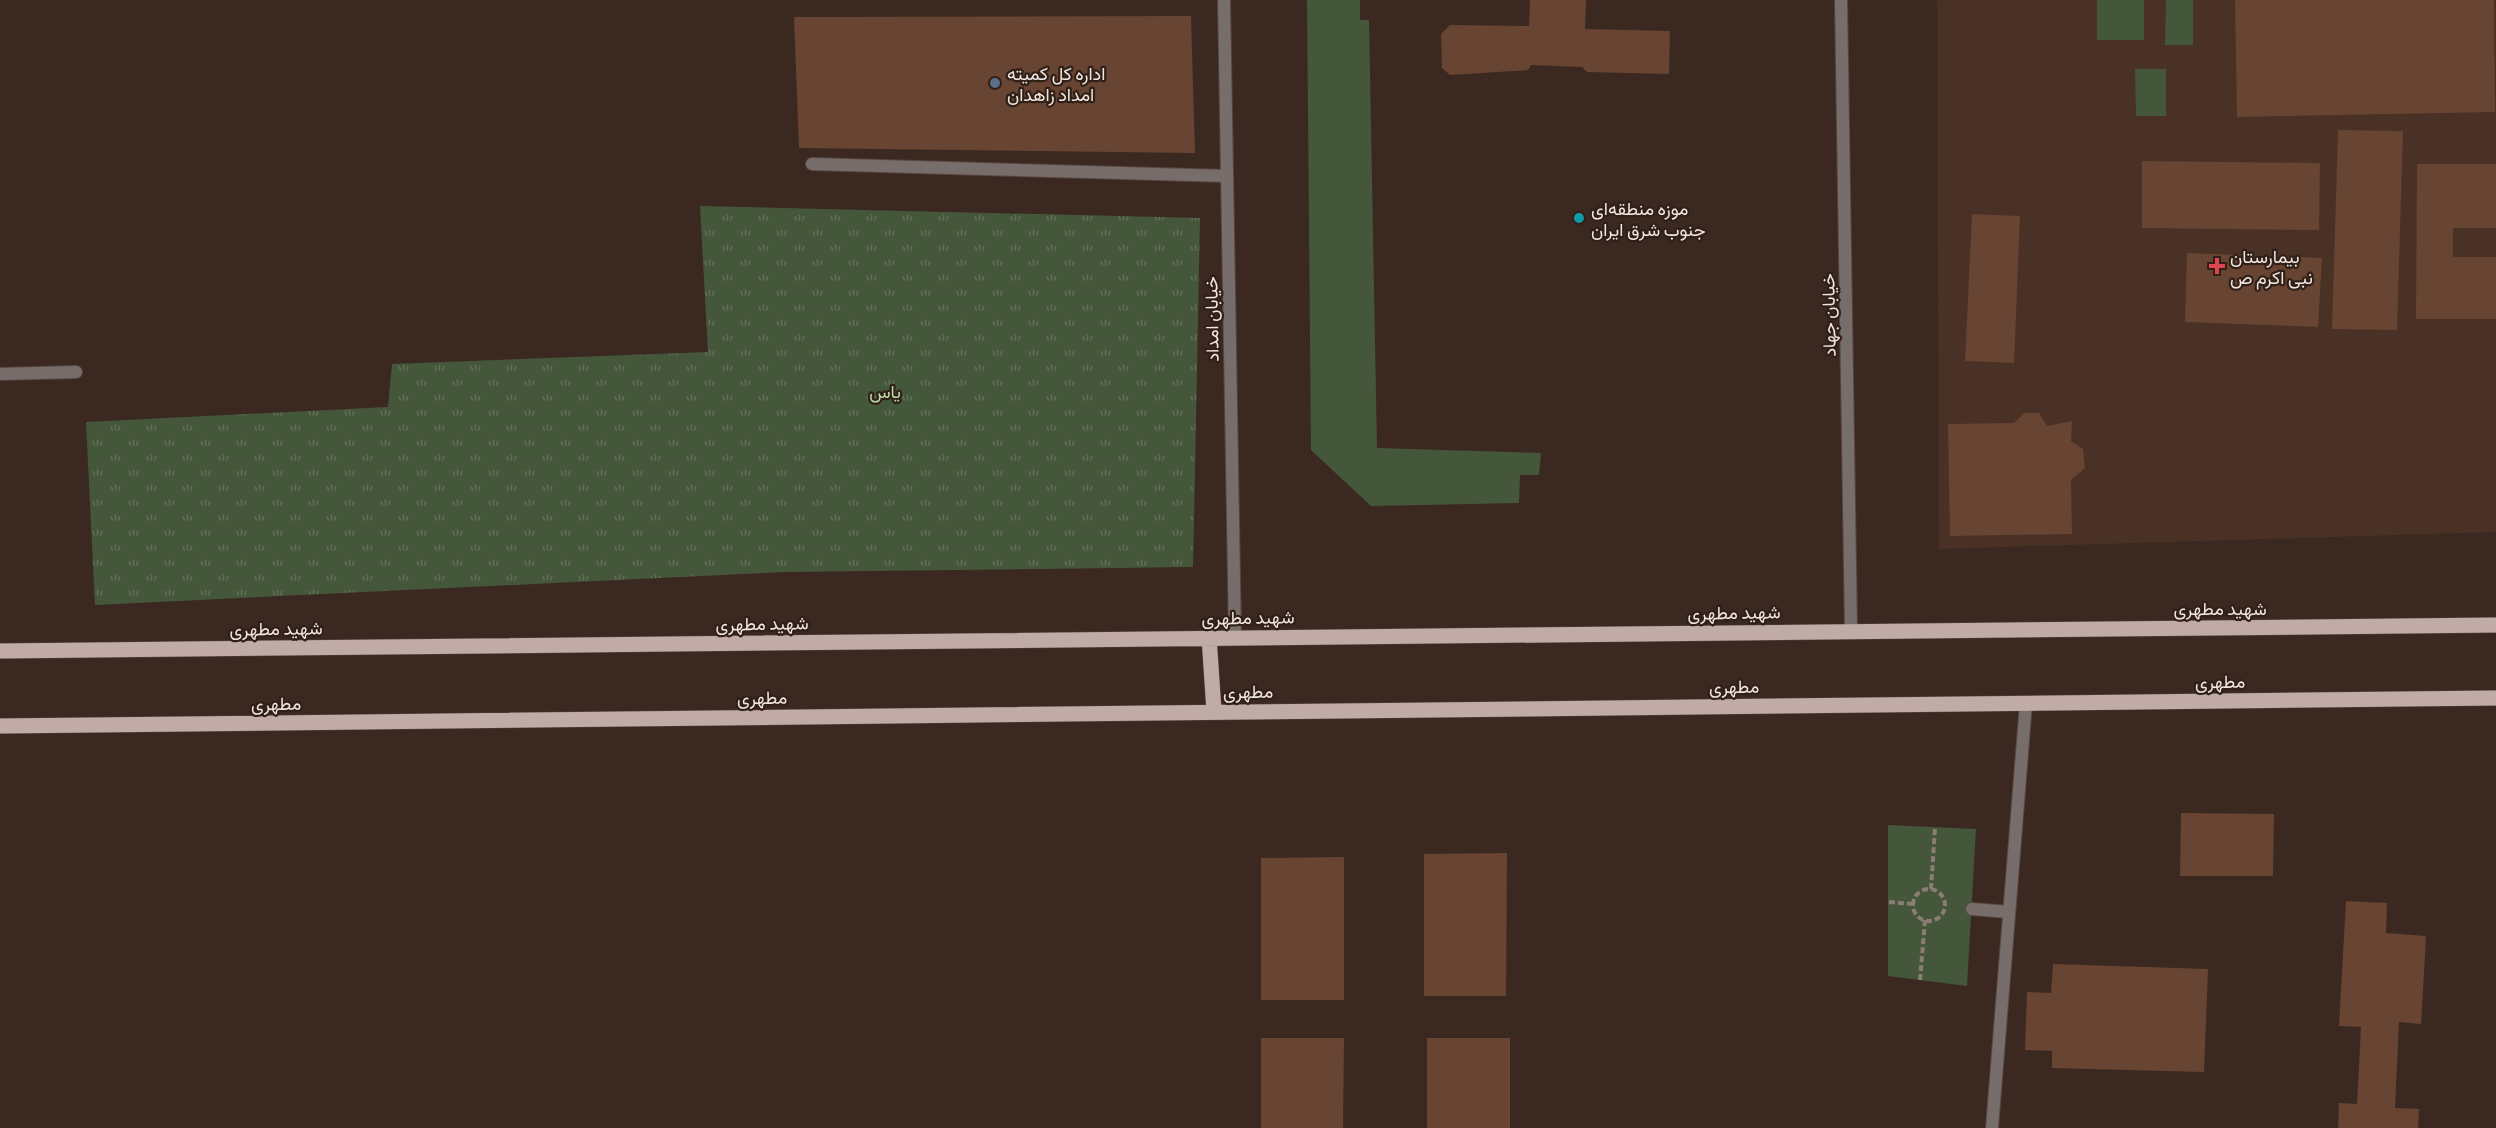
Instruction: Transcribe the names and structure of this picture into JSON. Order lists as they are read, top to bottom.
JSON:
{
  "streets": {
    "main road": ["شهید مطهری", "مطهری"],
    "street": ["خیابان جهاد", "خیابان امداد"]
  },
  "crossings": [
    ["خیابان جهاد", "شهید مطهری"],
    ["خیابان امداد", "شهید مطهری"]
  ],
  "parks": ["یاس"],
  "places": {
    "other": ["اداره کل کمیته امداد زاهدان", "موزه منطقه‌ای جنوب شرق ایران"],
    "health": ["بیمارستان نبی اکرم ص"]
  }
}
